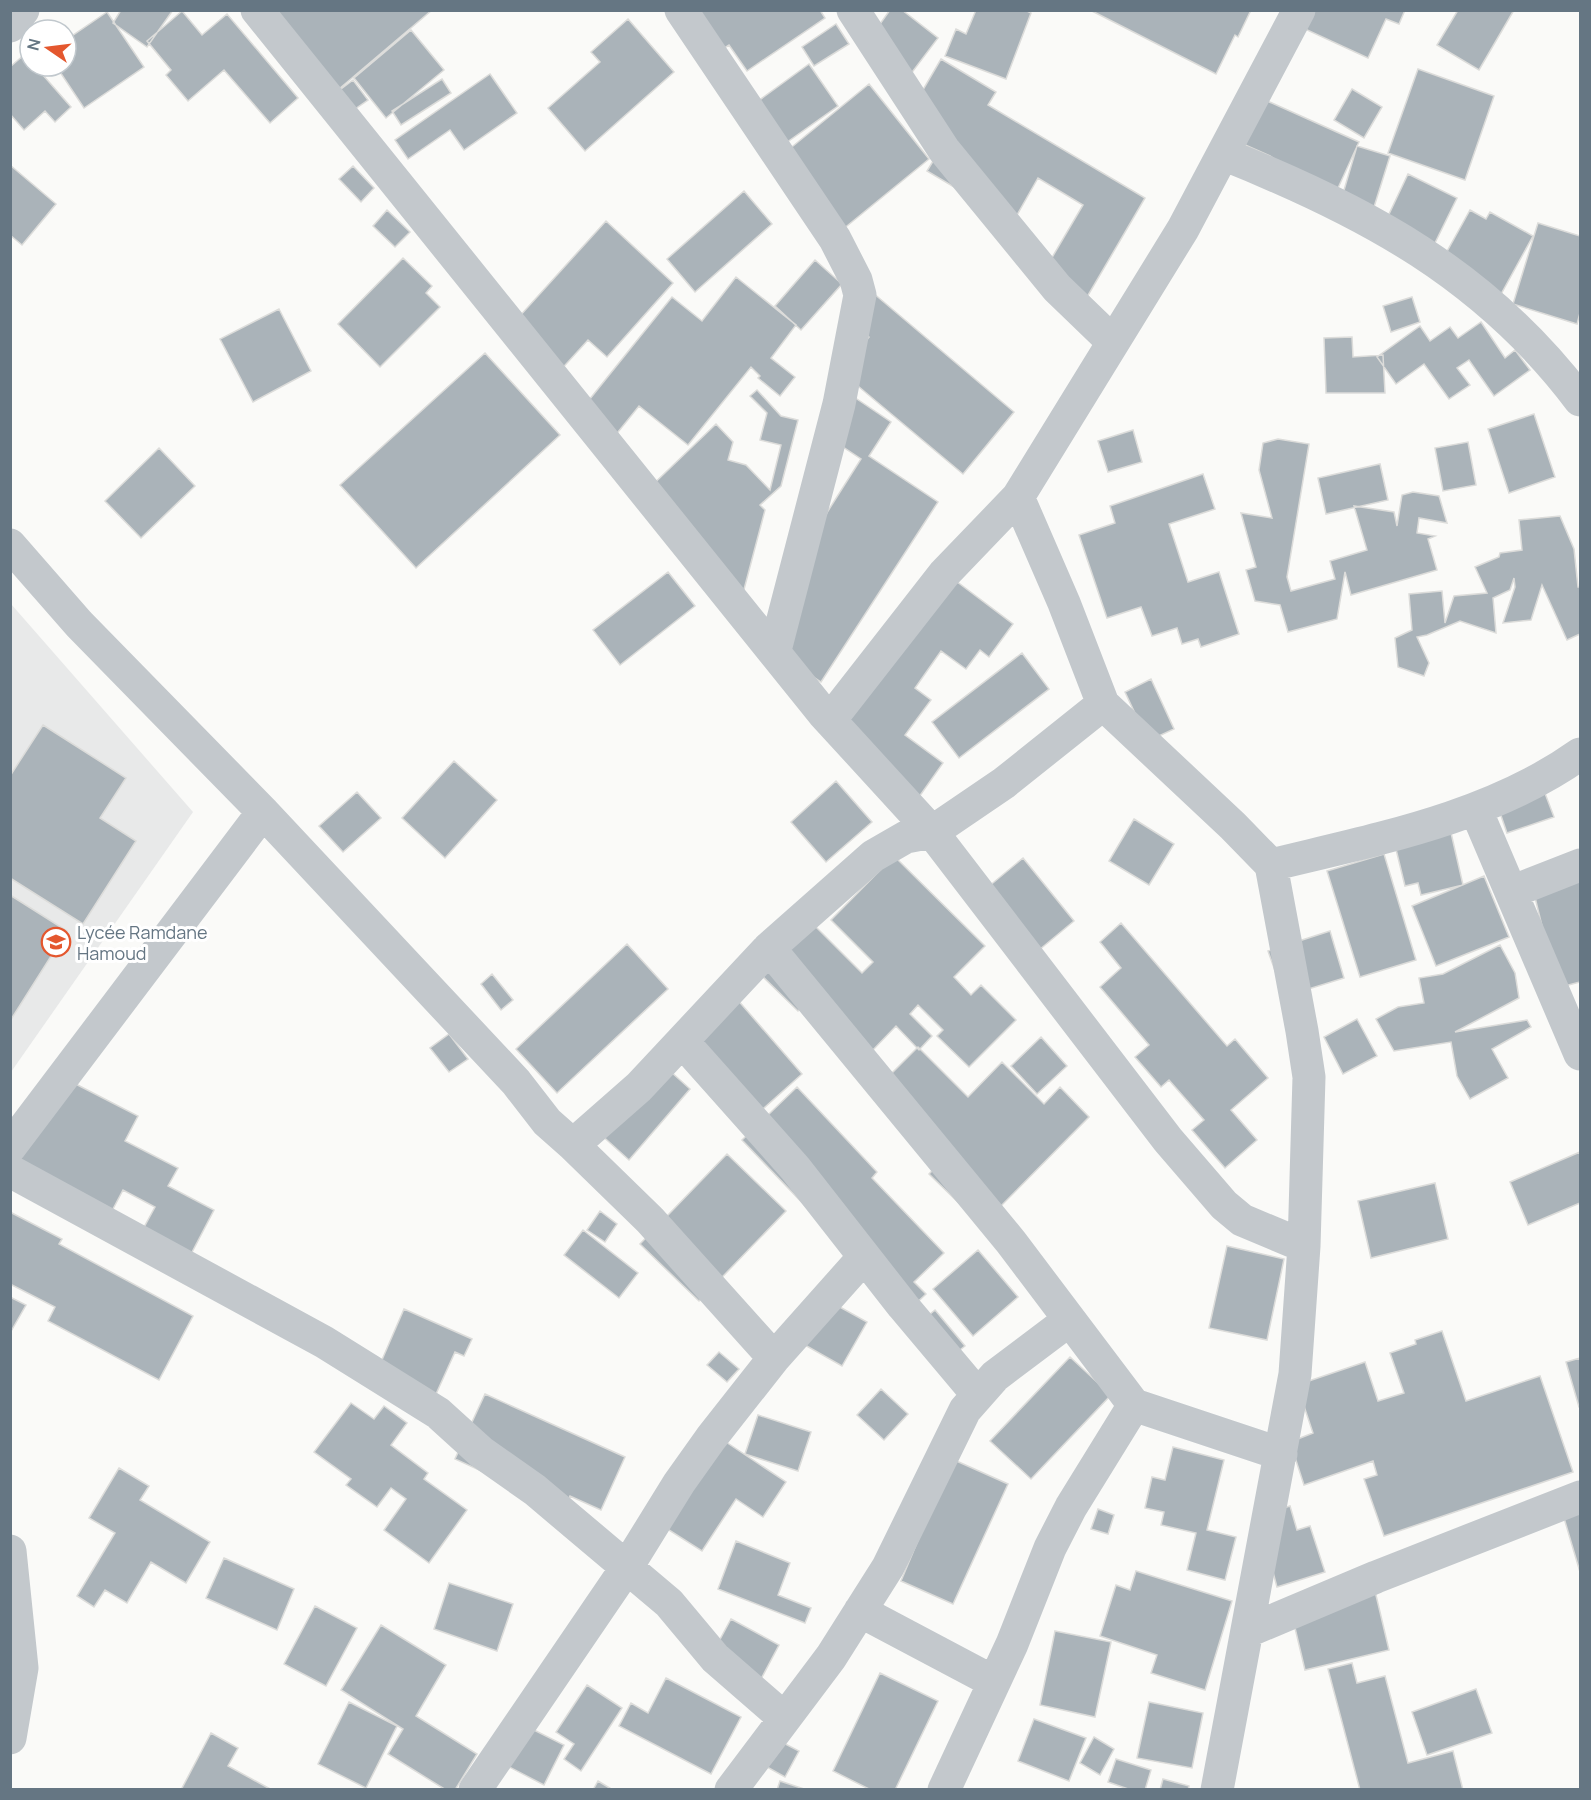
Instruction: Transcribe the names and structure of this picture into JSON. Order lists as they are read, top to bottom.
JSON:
{
  "places": {
    "school or university": ["Lycée Ramdane Hamoud"]
  },
  "north": "left"
}
